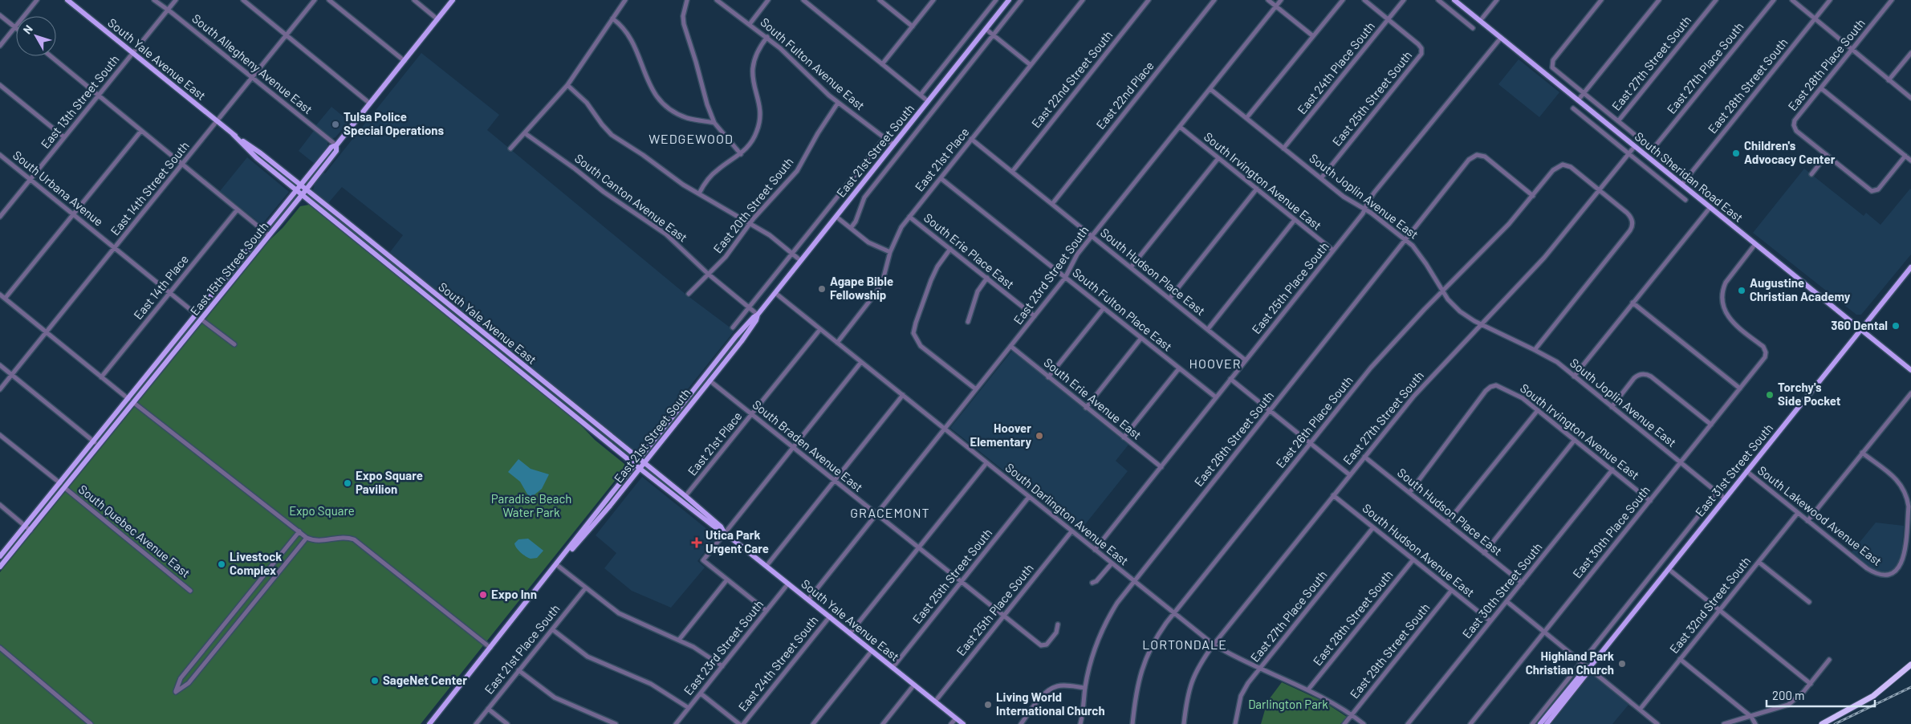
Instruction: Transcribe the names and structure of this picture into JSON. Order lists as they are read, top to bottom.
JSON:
{
  "streets": {
    "main road": [
      "South Yale Avenue East",
      "East 21st Street South",
      "South Sheridan Road East",
      "East 15th Street South",
      "East 31st Street South"
    ],
    "street": [
      "East 27th Street South",
      "South Allegheny Avenue East",
      "South Fulton Avenue East",
      "East 28th Place South",
      "East 24th Place South",
      "East 27th Place South",
      "East 22nd Street South",
      "East 28th Street South",
      "East 22nd Place",
      "East 25th Street South",
      "East 13th Street South",
      "East 21st Place",
      "South Irvington Avenue East",
      "South Urbana Avenue",
      "East 14th Street South",
      "South Joplin Avenue East",
      "South Canton Avenue East",
      "East 20th Street South",
      "South Erie Place East",
      "South Hudson Place East",
      "East 23rd Street South",
      "East 14th Place",
      "East 25th Place South",
      "South Fulton Place East",
      "South Erie Avenue East",
      "East 26th Place South",
      "East 26th Street South",
      "South Braden Avenue East",
      "South Darlington Avenue East",
      "South Lakewood Avenue East",
      "South Quebec Avenue East",
      "East 30th Place South",
      "South Hudson Avenue East",
      "East 30th Street South",
      "East 32nd Street South",
      "East 21st Place South",
      "East 29th Street South",
      "East 24th Street South"
    ]
  },
  "crossings": [
    ["South Yale Avenue East", "East 25th Street South"],
    ["South Yale Avenue East", "East 13th Street South"],
    ["South Yale Avenue East", "East 21st Street South"],
    ["South Yale Avenue East", "East 21st Place"],
    ["South Yale Avenue East", "East 14th Street South"],
    ["South Yale Avenue East", "East 15th Street South"],
    ["South Yale Avenue East", "East 23rd Street South"],
    ["South Yale Avenue East", "East 25th Place South"],
    ["South Yale Avenue East", "East 24th Street South"],
    ["East 27th Street South", "South Sheridan Road East"],
    ["East 27th Street South", "South Joplin Avenue East"],
    ["East 27th Street South", "South Hudson Place East"],
    ["East 27th Street South", "East 26th Place South"],
    ["East 27th Street South", "South Darlington Avenue East"],
    ["East 27th Street South", "South Hudson Avenue East"],
    ["South Allegheny Avenue East", "East 13th Street South"],
    ["South Allegheny Avenue East", "East 14th Street South"],
    ["South Allegheny Avenue East", "East 15th Street South"],
    ["South Fulton Avenue East", "East 21st Street South"],
    ["South Fulton Avenue East", "East 20th Street South"],
    ["East 24th Place South", "East 25th Street South"],
    ["East 24th Place South", "South Joplin Avenue East"],
    ["East 27th Place South", "South Sheridan Road East"],
    ["East 27th Place South", "South Darlington Avenue East"],
    ["East 27th Place South", "South Hudson Avenue East"],
    ["East 22nd Street South", "South Hudson Place East"],
    ["East 28th Street South", "South Sheridan Road East"],
    ["East 28th Street South", "South Darlington Avenue East"],
    ["East 28th Street South", "South Hudson Avenue East"],
    ["East 22nd Place", "South Hudson Place East"],
    ["East 25th Street South", "South Joplin Avenue East"],
    ["East 25th Street South", "South Braden Avenue East"],
    ["East 25th Street South", "South Darlington Avenue East"],
    ["East 13th Street South", "South Urbana Avenue"],
    ["East 21st Street South", "South Canton Avenue East"],
    ["East 21st Street South", "South Braden Avenue East"],
    ["East 21st Street South", "South Darlington Avenue East"],
    ["East 21st Place", "South Erie Place East"],
    ["East 21st Place", "South Hudson Place East"],
    ["East 21st Place", "South Fulton Place East"],
    ["East 21st Place", "South Braden Avenue East"],
    ["East 21st Place", "South Darlington Avenue East"],
    ["South Sheridan Road East", "East 25th Place South"],
    ["South Sheridan Road East", "East 31st Street South"],
    ["South Sheridan Road East", "East 30th Place South"],
    ["South Irvington Avenue East", "South Hudson Place East"],
    ["South Irvington Avenue East", "East 23rd Street South"],
    ["South Irvington Avenue East", "East 25th Place South"],
    ["South Irvington Avenue East", "East 30th Place South"],
    ["South Irvington Avenue East", "East 30th Street South"],
    ["South Urbana Avenue", "East 14th Street South"],
    ["South Urbana Avenue", "East 15th Street South"],
    ["South Urbana Avenue", "East 14th Place"],
    ["South Joplin Avenue East", "East 23rd Street South"],
    ["South Joplin Avenue East", "East 25th Place South"],
    ["South Joplin Avenue East", "East 26th Place South"],
    ["South Joplin Avenue East", "East 26th Street South"],
    ["South Joplin Avenue East", "East 31st Street South"],
    ["South Joplin Avenue East", "East 30th Place South"],
    ["South Canton Avenue East", "East 20th Street South"],
    ["South Erie Place East", "East 23rd Street South"],
    ["South Hudson Place East", "East 23rd Street South"],
    ["South Hudson Place East", "East 25th Place South"],
    ["South Hudson Place East", "East 30th Street South"],
    ["East 23rd Street South", "South Fulton Place East"],
    ["East 23rd Street South", "South Erie Avenue East"],
    ["East 23rd Street South", "South Braden Avenue East"],
    ["East 23rd Street South", "South Darlington Avenue East"],
    ["East 25th Place South", "South Fulton Place East"],
    ["East 25th Place South", "South Erie Avenue East"],
    ["East 25th Place South", "South Braden Avenue East"],
    ["East 25th Place South", "South Darlington Avenue East"],
    ["East 26th Place South", "East 26th Street South"],
    ["East 26th Place South", "South Darlington Avenue East"],
    ["East 26th Street South", "South Darlington Avenue East"],
    ["East 31st Street South", "South Lakewood Avenue East"],
    ["South Darlington Avenue East", "East 29th Street South"],
    ["South Lakewood Avenue East", "East 32nd Street South"],
    ["South Hudson Avenue East", "East 30th Street South"],
    ["South Hudson Avenue East", "East 29th Street South"]
  ],
  "districts": [
    "WEDGEWOOD",
    "HOOVER",
    "GRACEMONT",
    "LORTONDALE"
  ],
  "parks": ["Paradise Beach Water Park", "Expo Square", "Darlington Park"],
  "places": {
    "other": [
      "Tulsa Police Special Operations",
      "Children's Advocacy Center",
      "Agape Bible Fellowship",
      "Augustine Christian Academy",
      "360 Dental",
      "Torchy's Side Pocket",
      "Hoover Elementary",
      "Expo Square Pavilion",
      "Livestock Complex",
      "Expo Inn",
      "Highland Park Christian Church",
      "SageNet Center",
      "Living World International Church"
    ],
    "health": ["Utica Park Urgent Care"]
  },
  "scale_bar": "200 m",
  "north": "top left"
}
